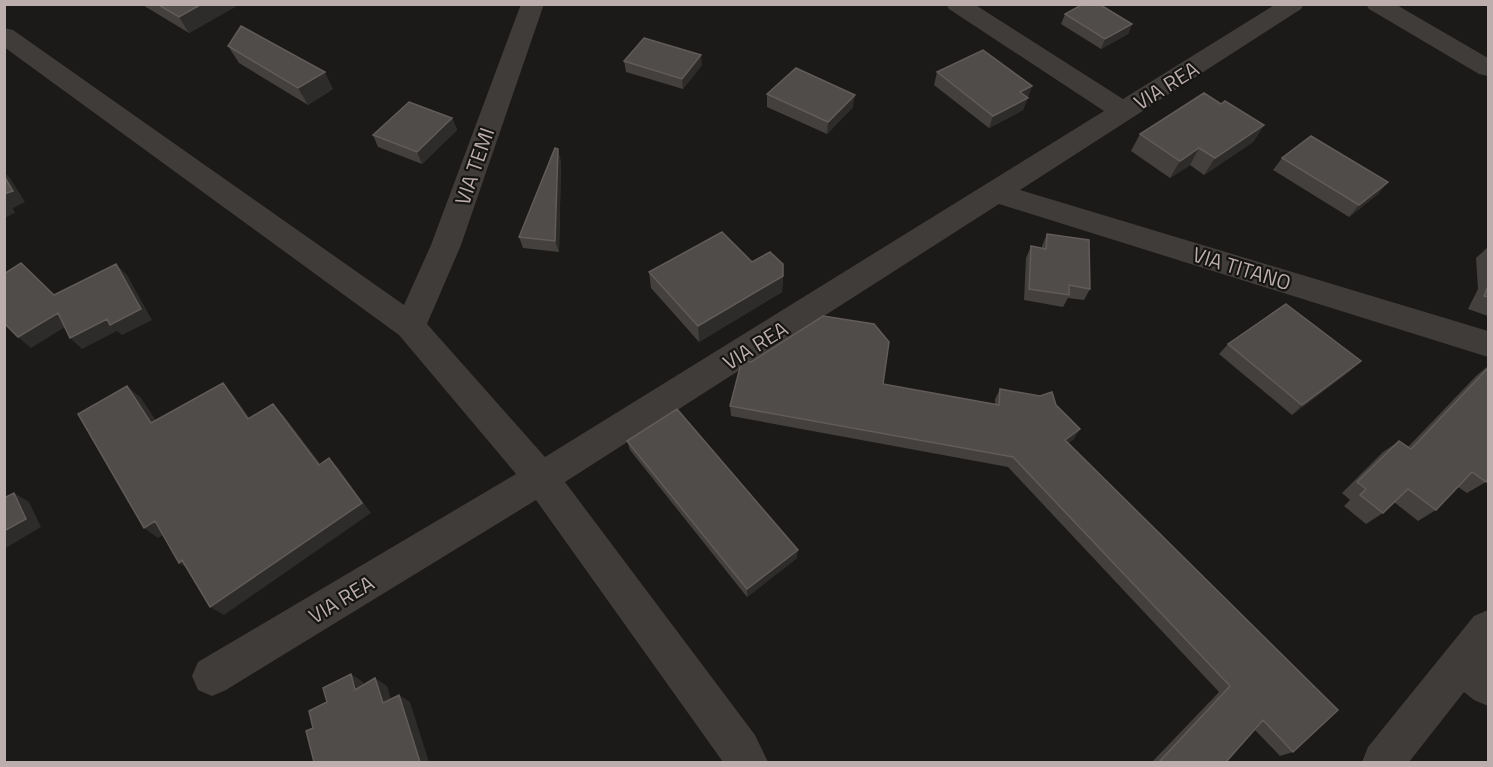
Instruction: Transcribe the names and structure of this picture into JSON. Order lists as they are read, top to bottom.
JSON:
{
  "streets": {
    "street": ["VIA REA", "VIA TEMI", "VIA TITANO"]
  },
  "crossings": [
    ["VIA REA", "VIA TITANO"]
  ]
}
